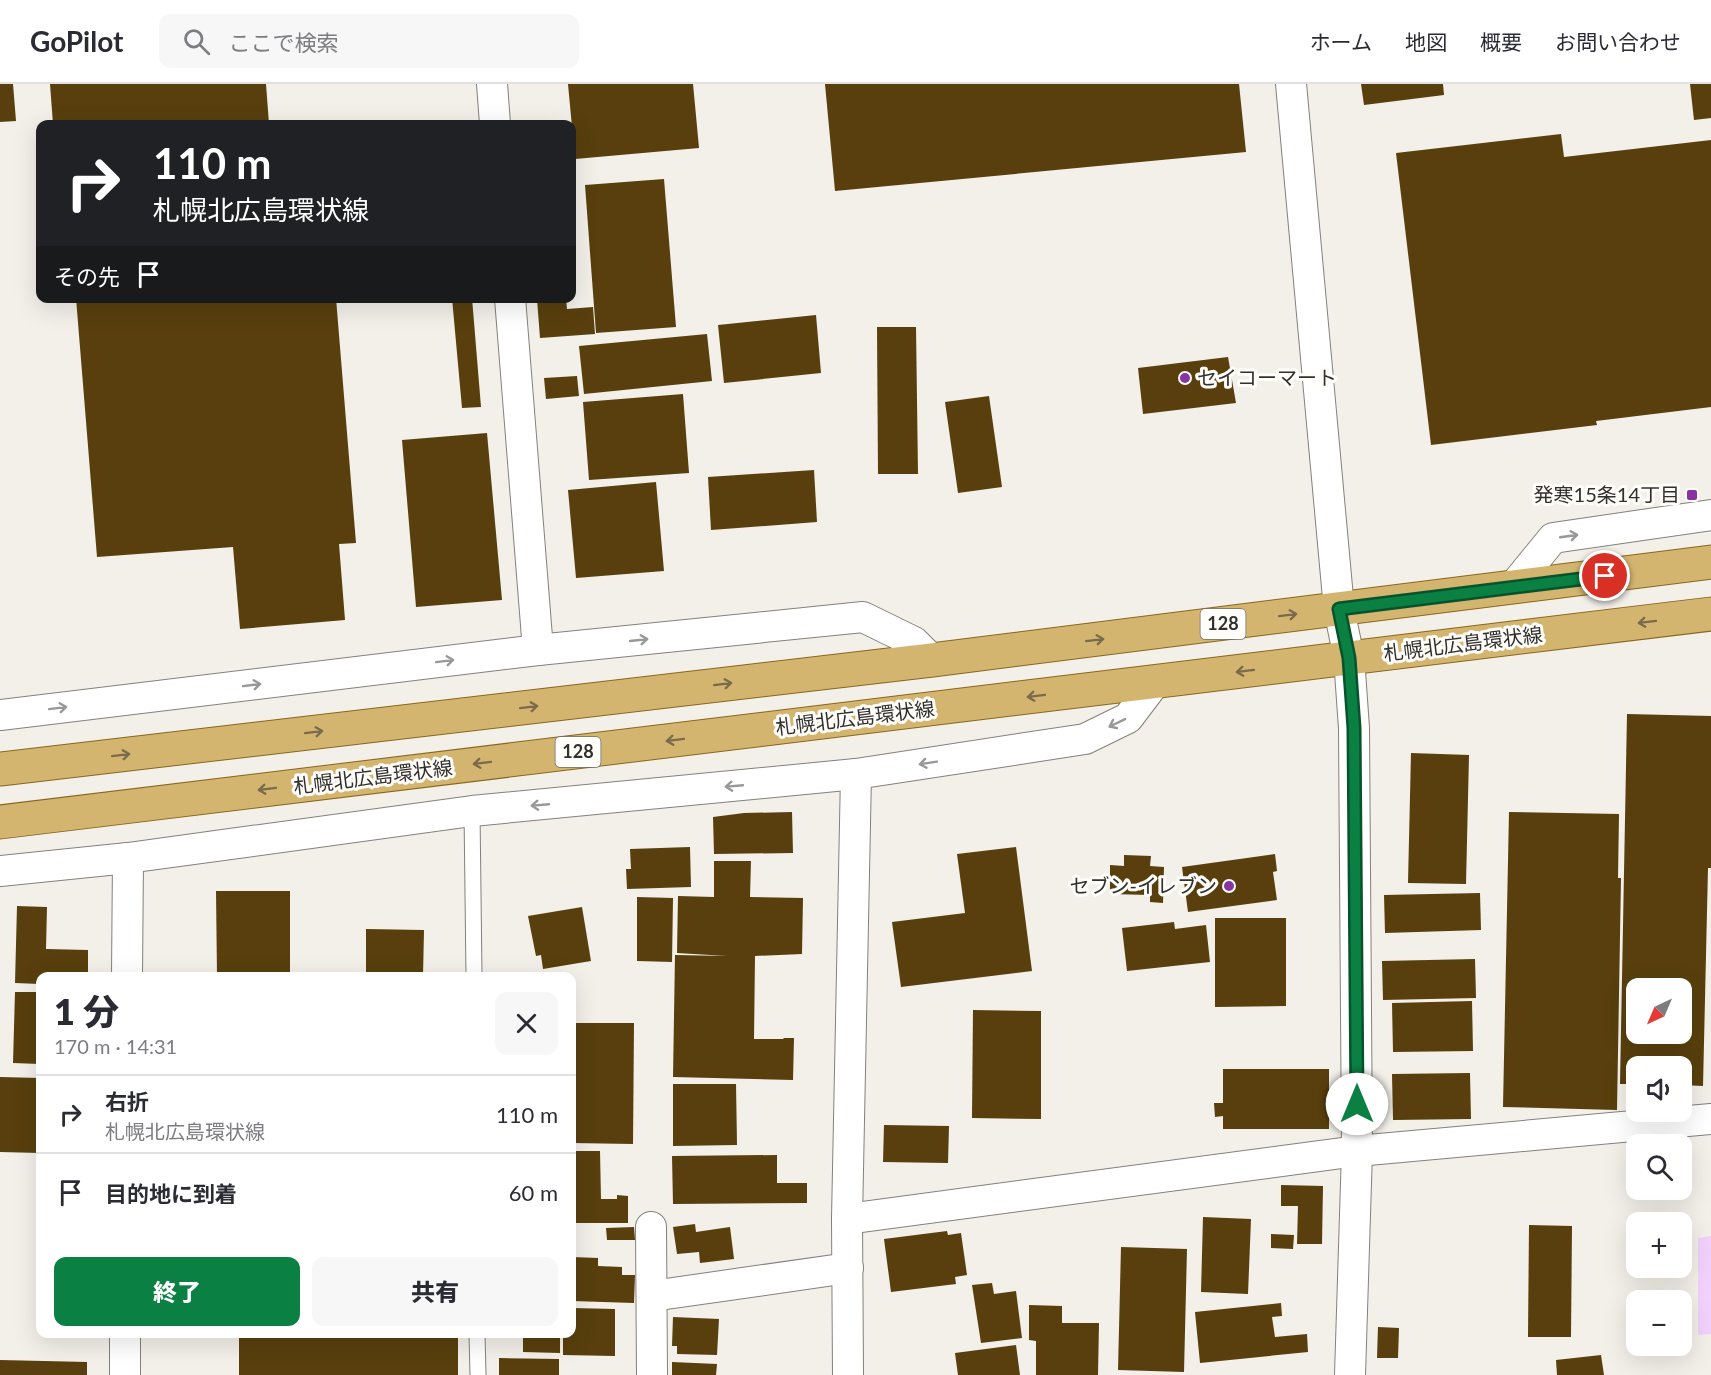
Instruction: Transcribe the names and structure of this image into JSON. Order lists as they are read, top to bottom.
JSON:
{
  "streets": {
    "main road": ["128", "札幌北広島環状線"]
  },
  "places": {
    "other": ["セイコーマート", "セブン-イレブン"],
    "transit": ["発寒15条14丁目"]
  },
  "north": "bottom left",
  "page": {
    "header": "GoPilot",
    "search": "ここで検索",
    "nav": [
      "ホーム",
      "地図",
      "概要",
      "お問い合わせ"
    ],
    "turn": ["110 m", "札幌北広島環状線"],
    "then": "その先",
    "heading": ["1 分", "170 m · 14:31"],
    "map_buttons": ["+", "−"],
    "list": [
      {
        "name": "右折",
        "note": "札幌北広島環状線",
        "value": "110 m"
      },
      {
        "name": "目的地に到着",
        "value": "60 m"
      }
    ],
    "buttons": ["終了", "共有"]
  }
}
